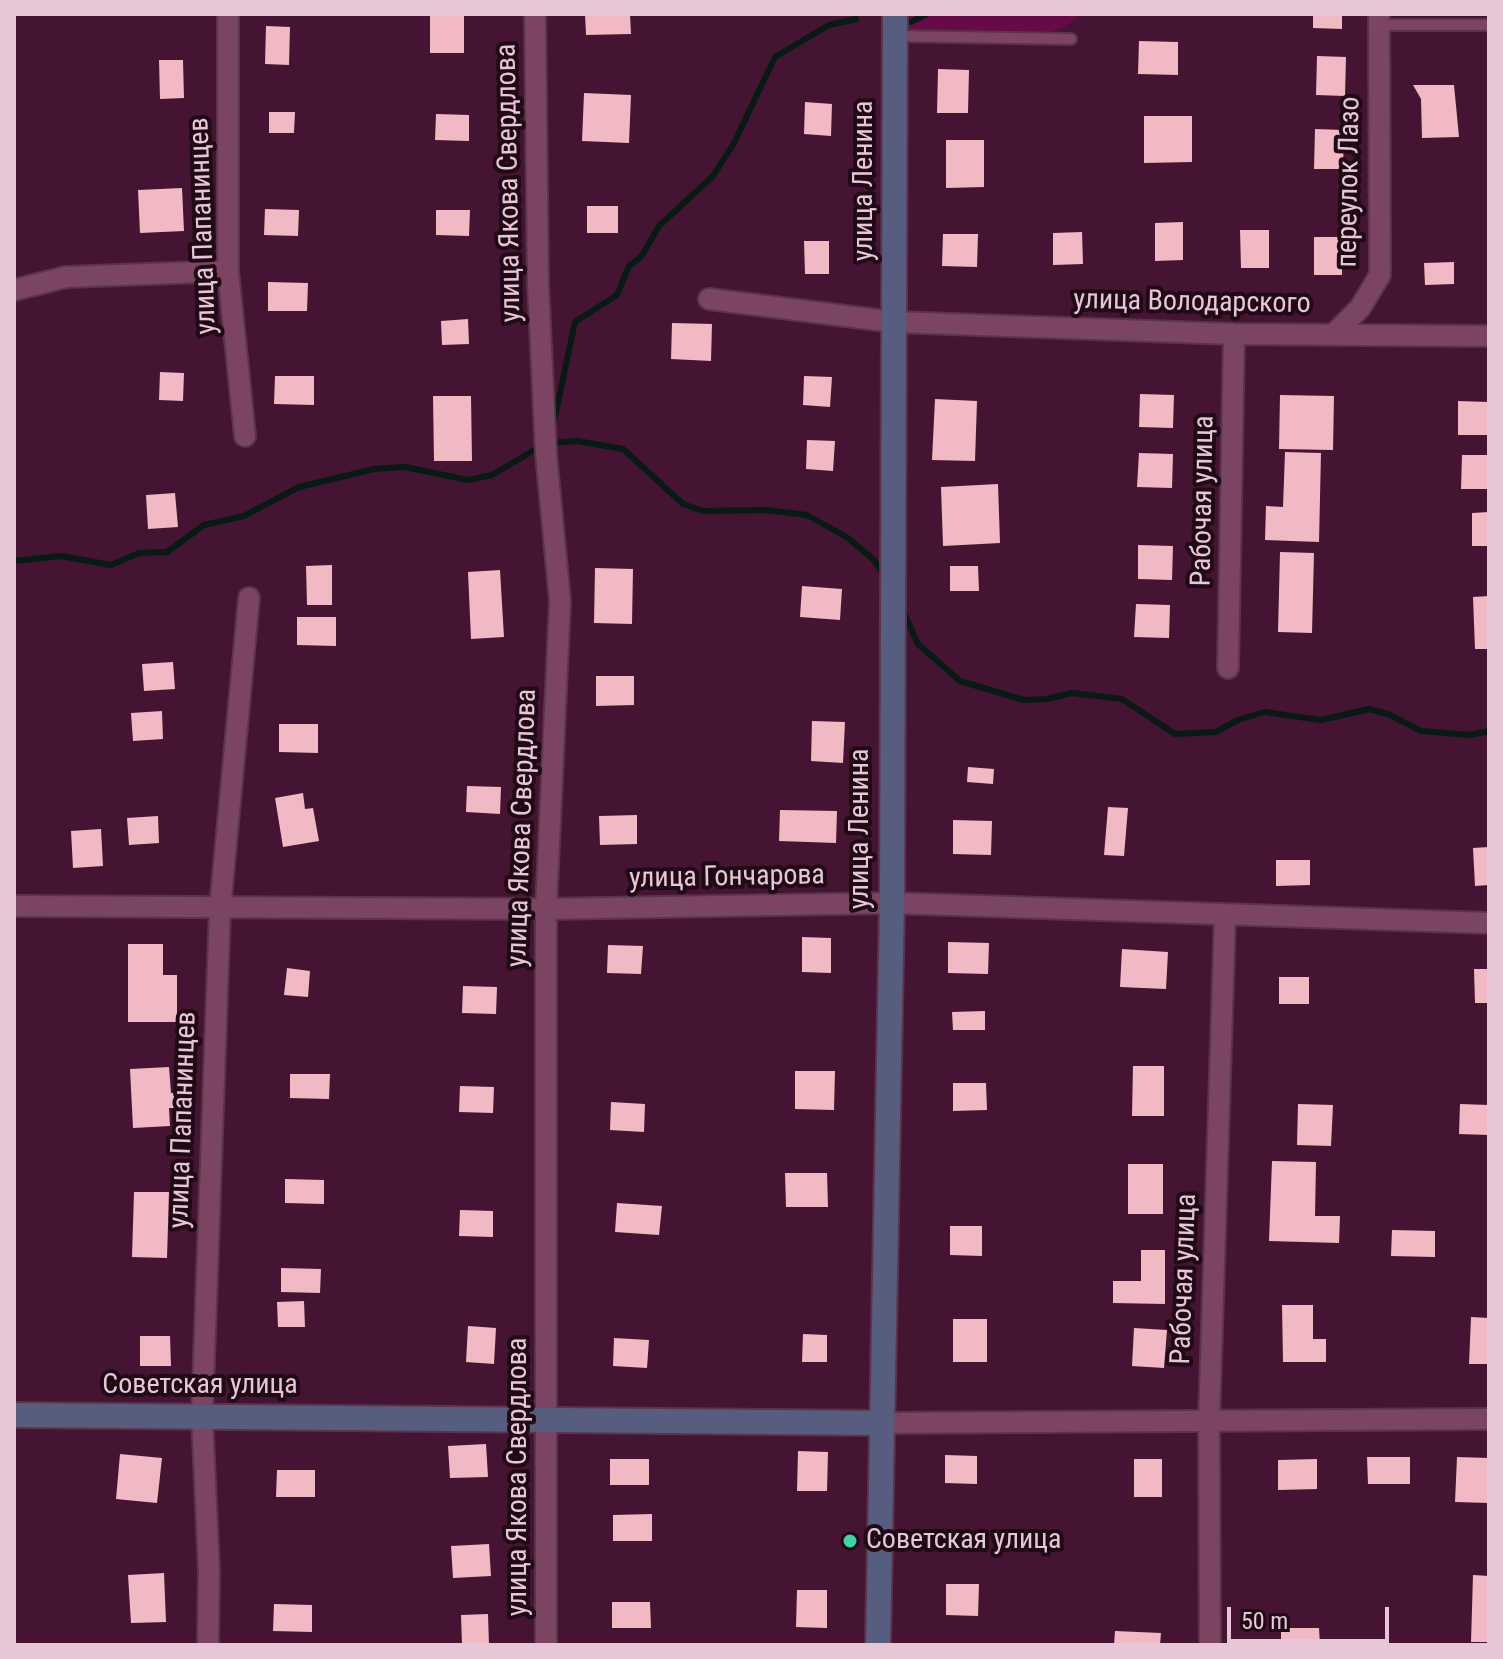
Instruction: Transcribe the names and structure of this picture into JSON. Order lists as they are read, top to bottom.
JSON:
{
  "streets": {
    "main road": ["улица Ленина", "Советская улица"],
    "street": [
      "переулок Лазо",
      "улица Якова Свердлова",
      "улица Папанинцев",
      "улица Володарского",
      "Рабочая улица",
      "улица Гончарова"
    ]
  },
  "crossings": [
    ["улица Ленина", "улица Володарского"],
    ["улица Ленина", "улица Гончарова"],
    ["улица Ленина", "Советская улица"],
    ["переулок Лазо", "улица Володарского"],
    ["улица Якова Свердлова", "улица Гончарова"],
    ["улица Якова Свердлова", "Советская улица"],
    ["улица Папанинцев", "улица Гончарова"],
    ["улица Папанинцев", "Советская улица"],
    ["улица Володарского", "Рабочая улица"],
    ["Рабочая улица", "улица Гончарова"],
    ["Рабочая улица", "Советская улица"]
  ],
  "places": ["Советская улица"],
  "scale_bar": "50 m"
}
